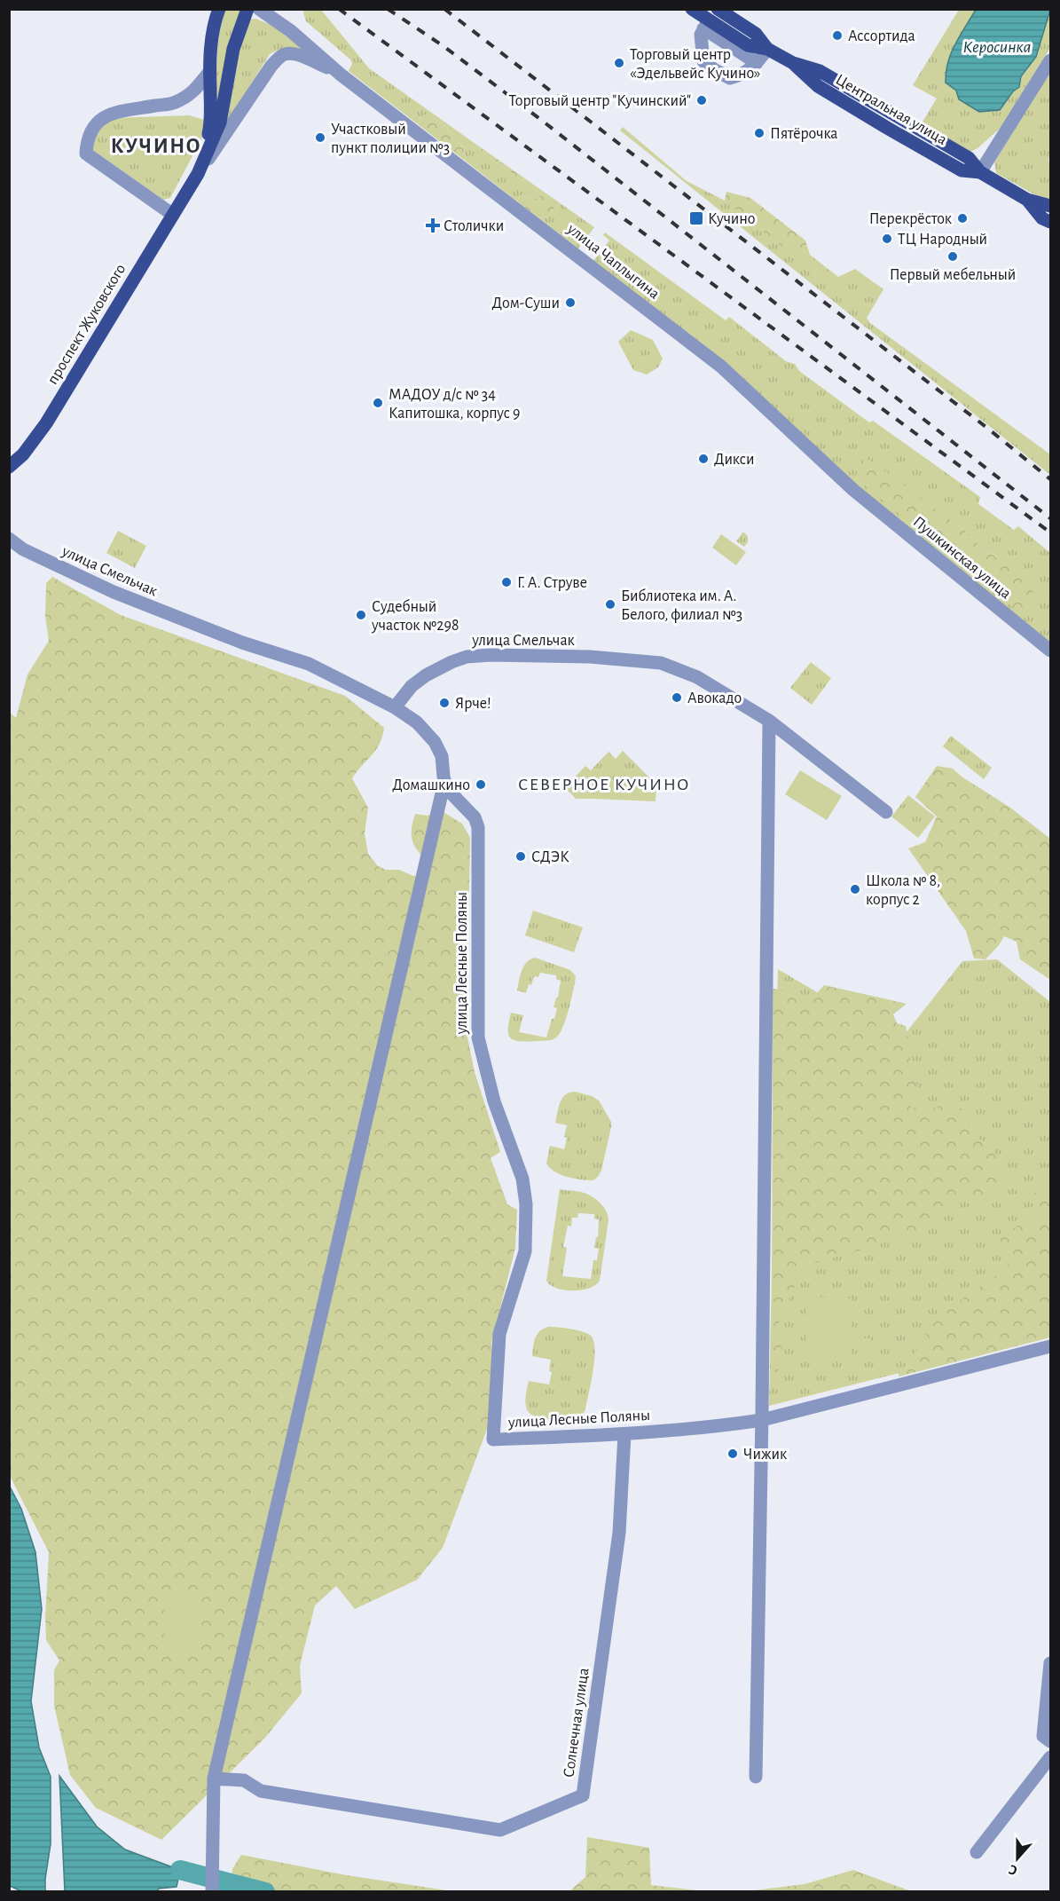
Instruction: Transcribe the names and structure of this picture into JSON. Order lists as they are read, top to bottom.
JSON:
{
  "streets": {
    "main road": ["Центральная улица", "проспект Жуковского"],
    "street": [
      "улица Чаплыгина",
      "Пушкинская улица",
      "улица Смельчак",
      "улица Лесные Поляны",
      "Солнечная улица"
    ]
  },
  "crossings": [
    ["улица Чаплыгина", "проспект Жуковского"],
    ["улица Чаплыгина", "Пушкинская улица"],
    ["улица Лесные Поляны", "Солнечная улица"]
  ],
  "districts": ["КУЧИНО", "СЕВЕРНОЕ КУЧИНО"],
  "water": ["Керосинка"],
  "places": {
    "other": [
      "Ассортида",
      "Торговый центр «Эдельвейс Кучино»",
      "Торговый центр \"Кучинский\"",
      "Пятёрочка",
      "Участковый пункт полиции №3",
      "Перекрёсток",
      "ТЦ Народный",
      "Первый мебельный",
      "Дом-Суши",
      "МАДОУ д/с № 34 Капитошка, корпус 9",
      "Дикси",
      "Г. А. Струве",
      "Библиотека им. А. Белого, филиал №3",
      "Судебный участок №298",
      "Авокадо",
      "Ярче!",
      "Домашкино",
      "СДЭК",
      "Школа № 8, корпус 2",
      "Чижик"
    ],
    "transit": ["Кучино"],
    "health": ["Столички"]
  },
  "north": "bottom"
}
